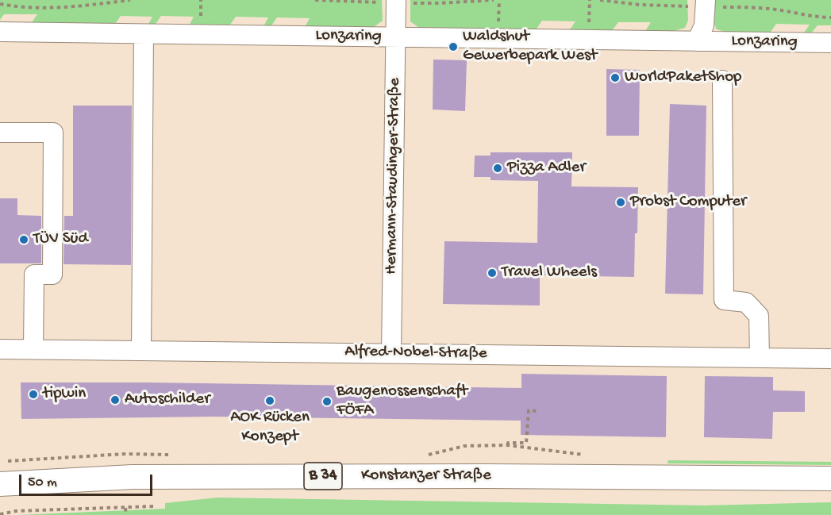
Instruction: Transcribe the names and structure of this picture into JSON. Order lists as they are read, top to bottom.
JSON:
{
  "streets": {
    "main road": ["B 34", "Konstanzer Straße"],
    "street": ["Lonzaring", "Hermann-Staudinger-Straße", "Alfred-Nobel-Straße"]
  },
  "crossings": [
    ["Lonzaring", "Hermann-Staudinger-Straße"],
    ["Hermann-Staudinger-Straße", "Alfred-Nobel-Straße"]
  ],
  "places": [
    "Waldshut Gewerbepark West",
    "WorldPaketShop",
    "Pizza Adler",
    "Probst Computer",
    "TÜV Süd",
    "Travel Wheels",
    "tipwin",
    "Autoschilder",
    "AOK Rücken Konzept",
    "Baugenossenschaft FÖFA"
  ],
  "scale_bar": "50 m"
}
